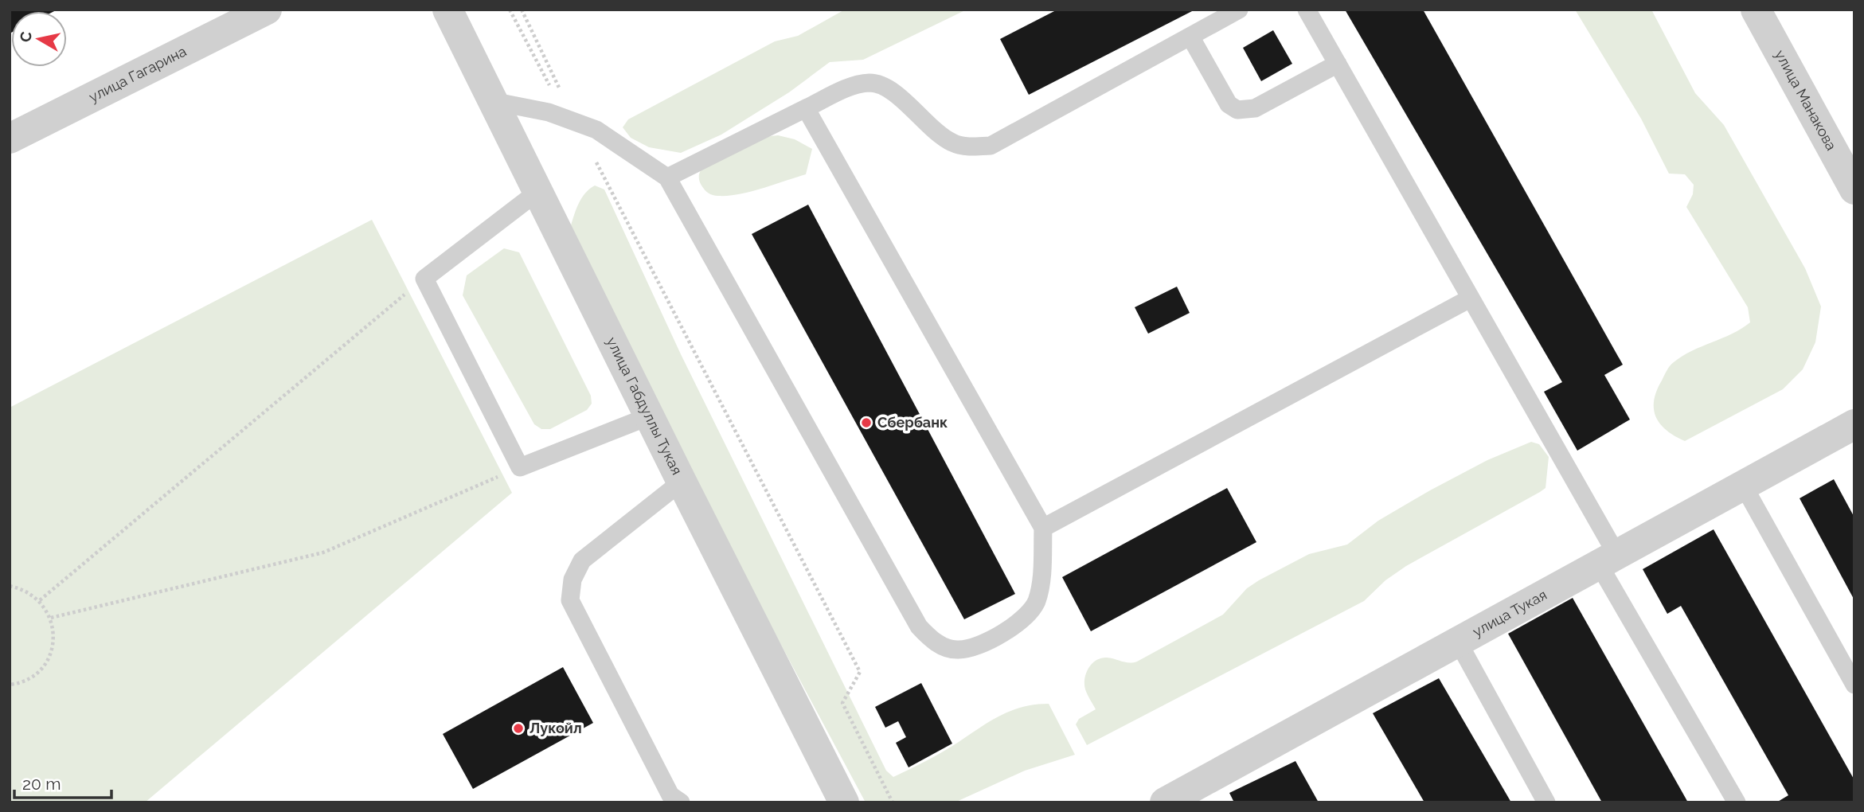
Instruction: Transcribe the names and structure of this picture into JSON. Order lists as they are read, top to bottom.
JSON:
{
  "streets": {
    "street": [
      "улица Гагарина",
      "улица Манакова",
      "улица Габдуллы Тукая",
      "улица Тукая"
    ]
  },
  "places": ["Сбербанк", "Лукойл"],
  "scale_bar": "20 m",
  "north": "left"
}
